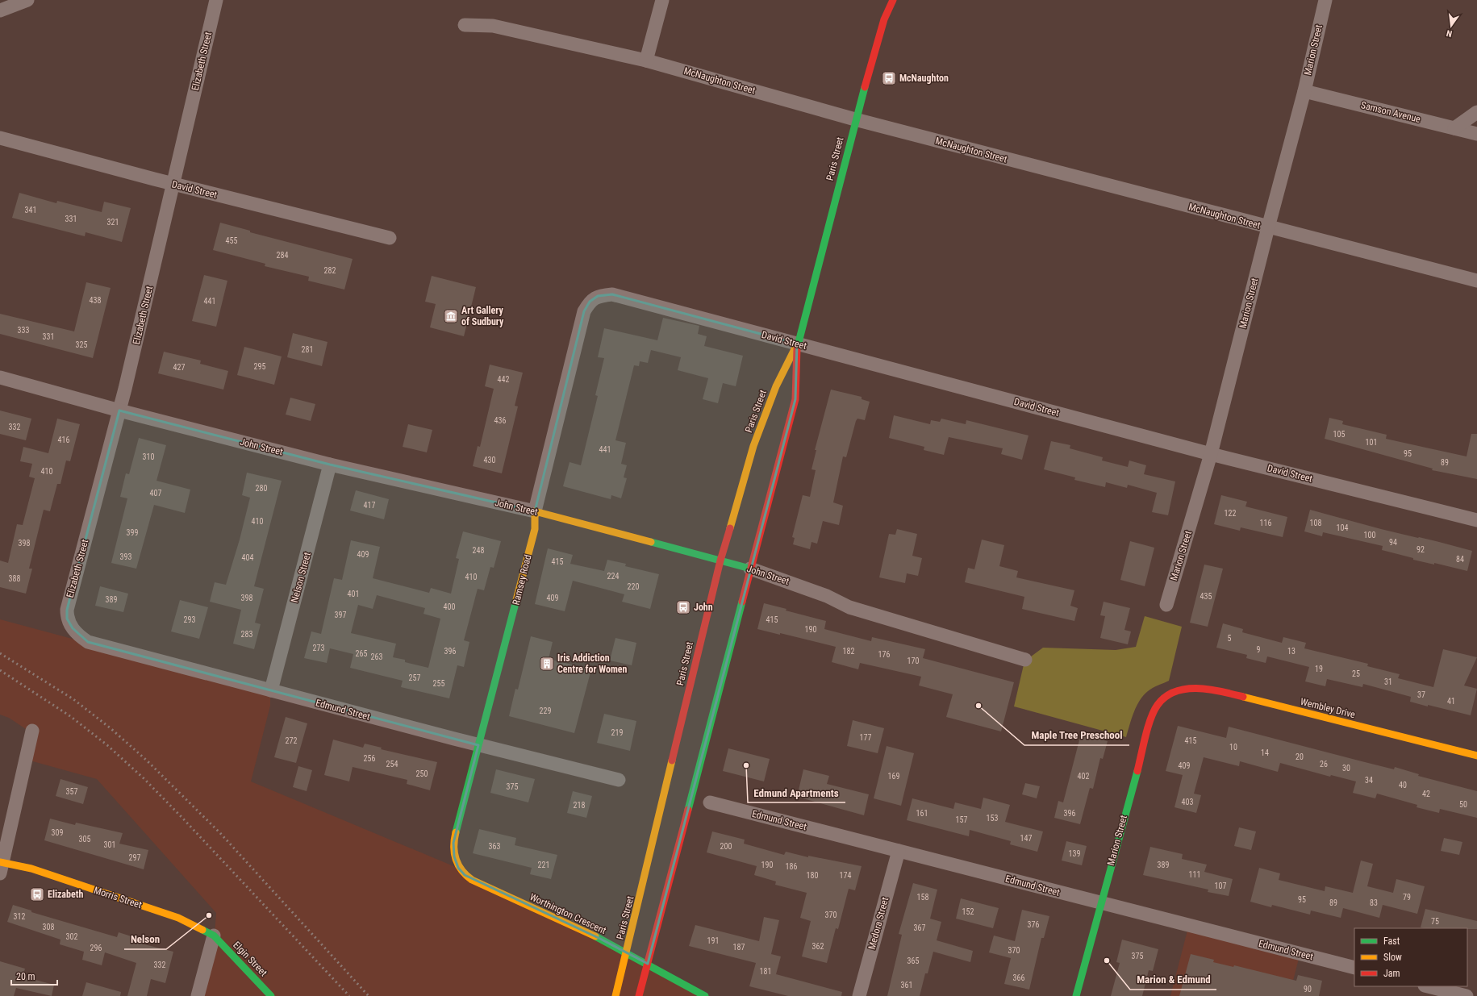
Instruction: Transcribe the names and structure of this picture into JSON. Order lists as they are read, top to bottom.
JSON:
{
  "streets": {
    "street": [
      "Marion Street",
      "Elizabeth Street",
      "McNaughton Street",
      "Samson Avenue",
      "Paris Street",
      "David Street",
      "John Street",
      "Nelson Street",
      "Ramsey Road",
      "Wembley Drive",
      "Edmund Street",
      "Morris Street",
      "Worthington Crescent",
      "Medora Street",
      "Elgin Street"
    ]
  },
  "crossings": [
    ["Marion Street", "McNaughton Street"],
    ["Marion Street", "Samson Avenue"],
    ["Marion Street", "David Street"],
    ["Marion Street", "Wembley Drive"],
    ["Marion Street", "Edmund Street"],
    ["Elizabeth Street", "David Street"],
    ["Elizabeth Street", "John Street"],
    ["Elizabeth Street", "Edmund Street"],
    ["McNaughton Street", "Paris Street"],
    ["Paris Street", "David Street"],
    ["Paris Street", "John Street"],
    ["David Street", "Ramsey Road"],
    ["John Street", "Nelson Street"],
    ["John Street", "Ramsey Road"],
    ["Nelson Street", "Edmund Street"],
    ["Ramsey Road", "Edmund Street"],
    ["Ramsey Road", "Worthington Crescent"],
    ["Edmund Street", "Medora Street"],
    ["Morris Street", "Elgin Street"]
  ],
  "places": {
    "bus stop": ["McNaughton", "John", "Elizabeth"],
    "museum": ["Art Gallery of Sudbury"],
    "building": ["Iris Addiction Centre for Women"],
    "other": [
      "Maple Tree Preschool",
      "Edmund Apartments",
      "Nelson",
      "Marion & Edmund"
    ]
  },
  "house_numbers": [
    "341",
    "331",
    "321",
    "455",
    "284",
    "282",
    "438",
    "441",
    "333",
    "331",
    "325",
    "281",
    "295",
    "427",
    "442",
    "436",
    "332",
    "105",
    "416",
    "101",
    "441",
    "95",
    "310",
    "430",
    "89",
    "410",
    "280",
    "407",
    "417",
    "122",
    "410",
    "116",
    "108",
    "104",
    "399",
    "100",
    "94",
    "398",
    "92",
    "248",
    "409",
    "393",
    "404",
    "84",
    "415",
    "224",
    "410",
    "388",
    "220",
    "401",
    "435",
    "398",
    "409",
    "389",
    "400",
    "397",
    "293",
    "415",
    "190",
    "283",
    "5",
    "273",
    "9",
    "396",
    "182",
    "13",
    "265",
    "176",
    "263",
    "170",
    "19",
    "25",
    "257",
    "31",
    "255",
    "37",
    "41",
    "229",
    "219",
    "177",
    "272",
    "415",
    "10",
    "14",
    "20",
    "256",
    "254",
    "26",
    "409",
    "30",
    "250",
    "169",
    "402",
    "34",
    "40",
    "375",
    "357",
    "42",
    "403",
    "50",
    "218",
    "161",
    "396",
    "153",
    "157",
    "309",
    "147",
    "305",
    "301",
    "363",
    "200",
    "139",
    "297",
    "221",
    "190",
    "389",
    "186",
    "111",
    "180",
    "174",
    "107",
    "158",
    "79",
    "95",
    "89",
    "83",
    "152",
    "370",
    "312",
    "75",
    "376",
    "308",
    "367",
    "302",
    "191",
    "362",
    "187",
    "296",
    "370",
    "375",
    "365",
    "332",
    "181",
    "366",
    "361",
    "90"
  ],
  "legend": ["Fast", "Slow", "Jam"],
  "scale_bar": "20 m",
  "north": "bottom"
}
